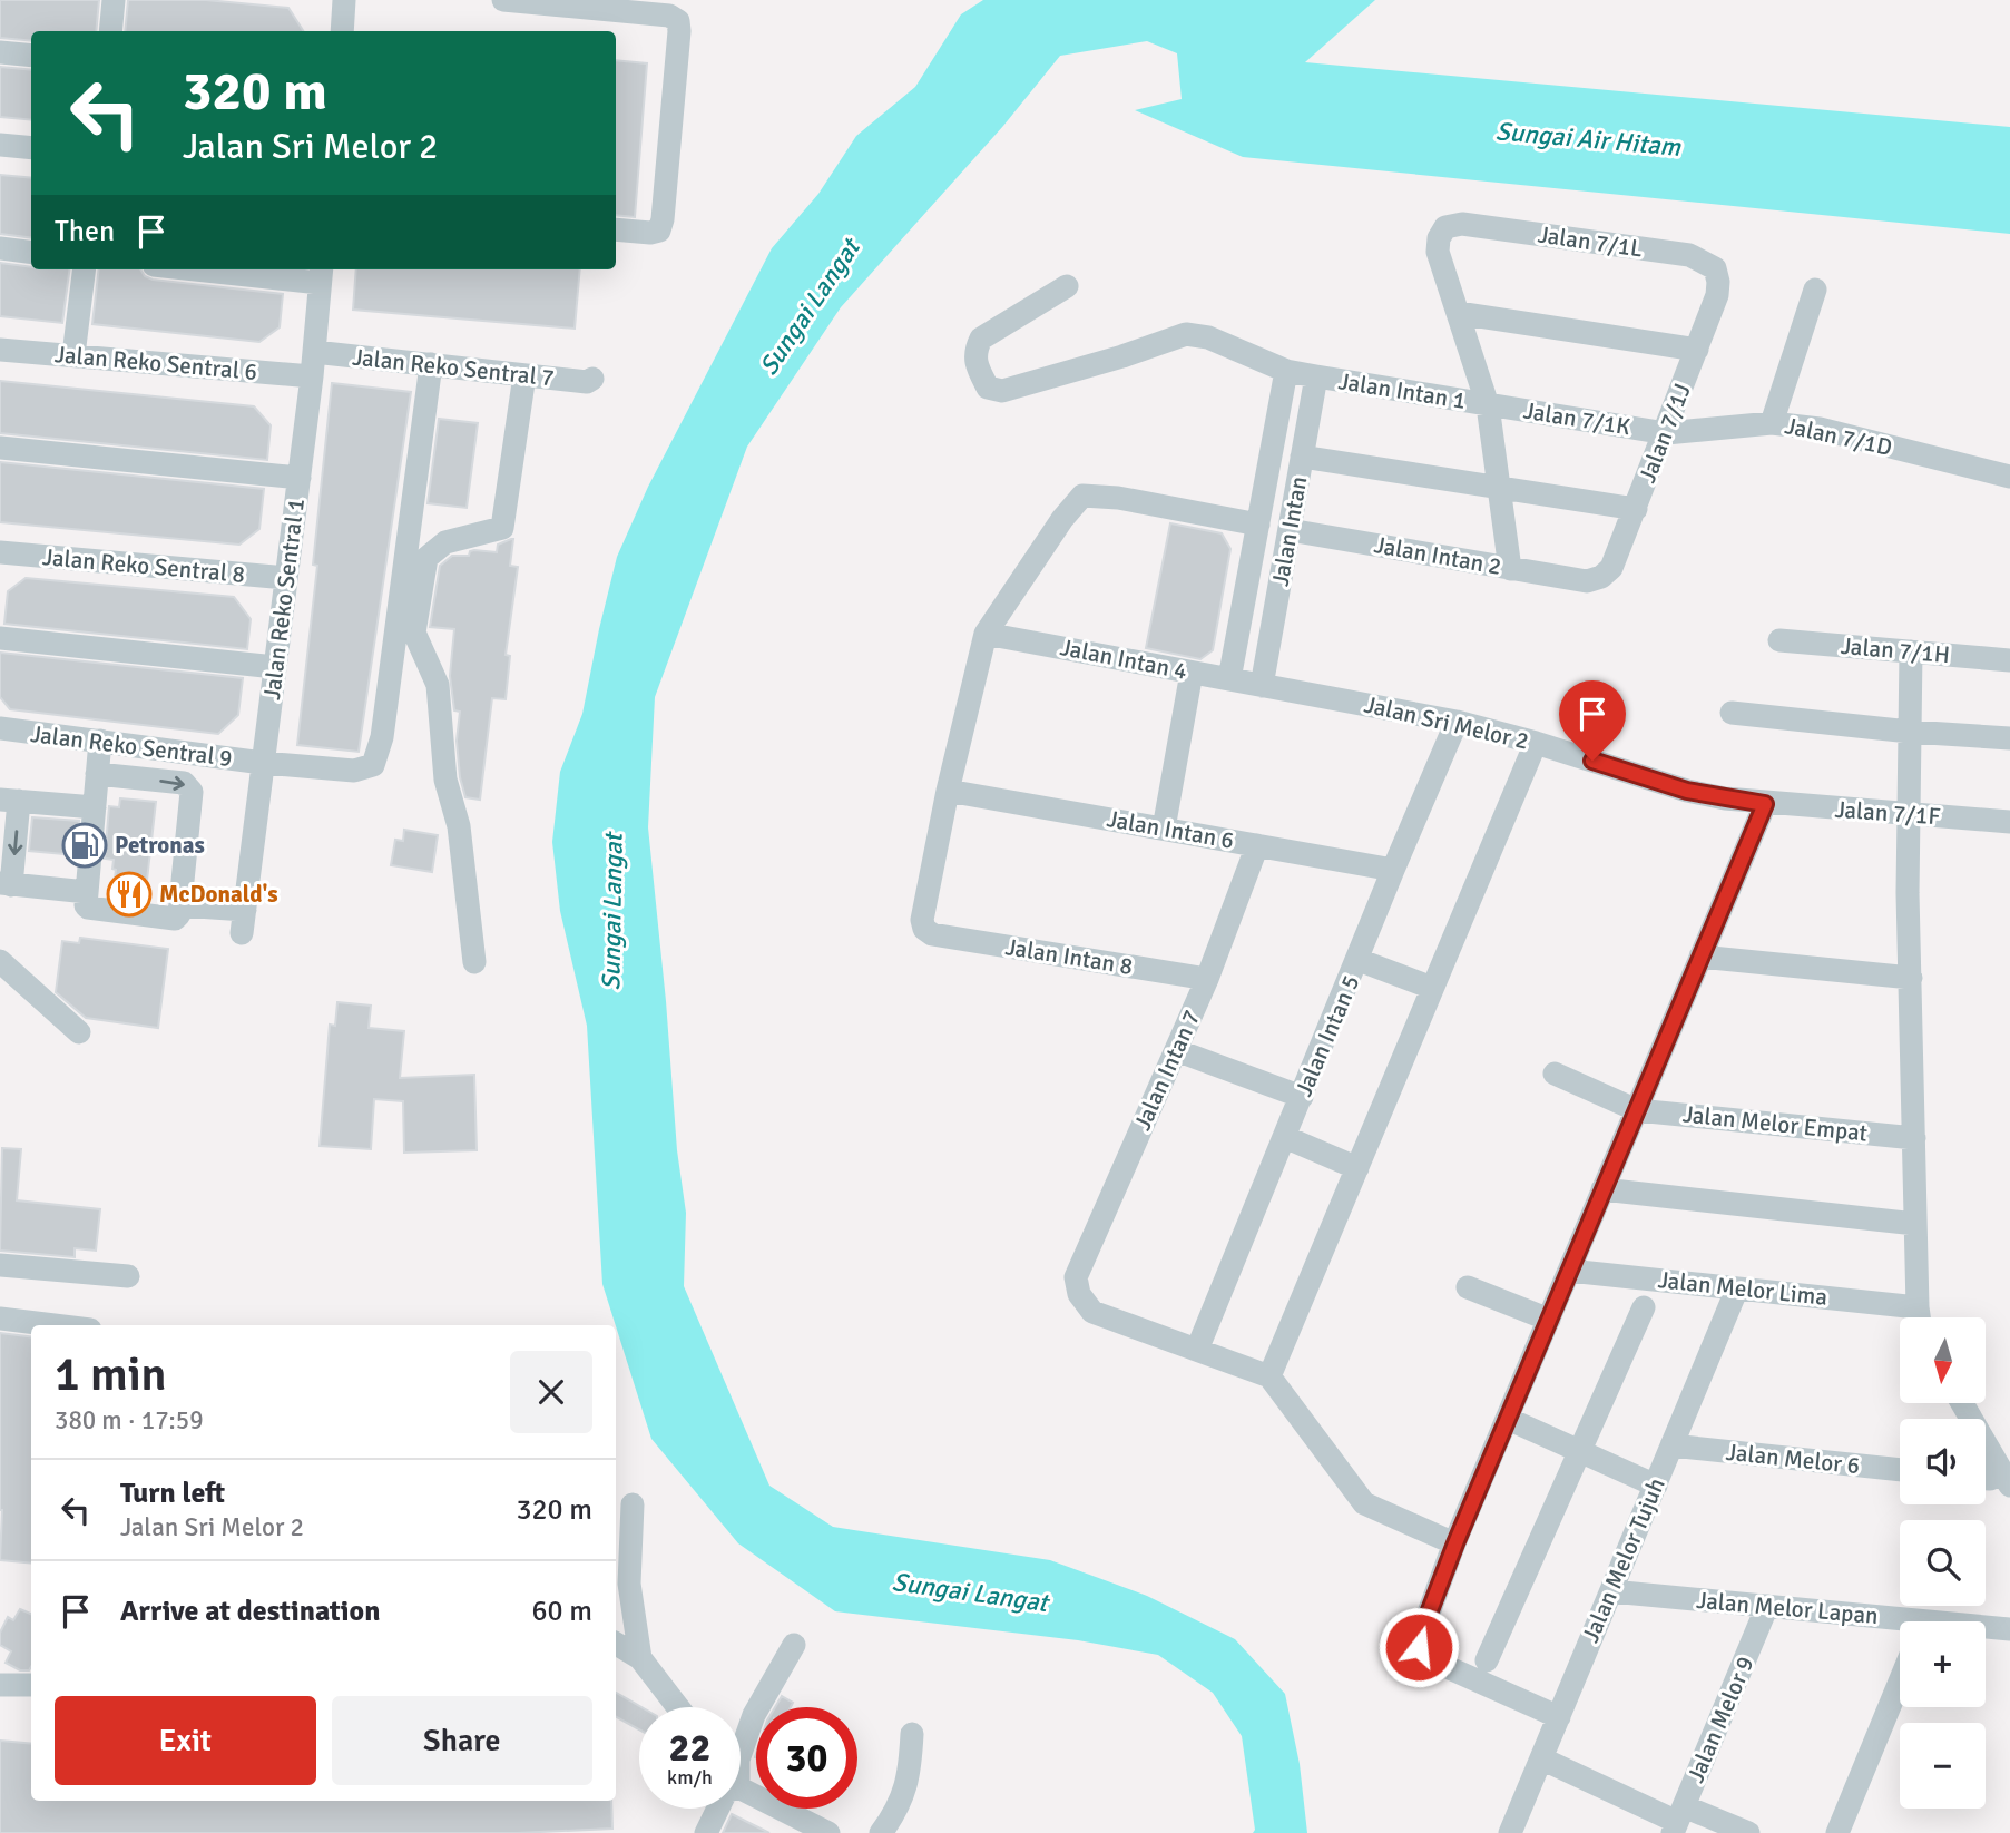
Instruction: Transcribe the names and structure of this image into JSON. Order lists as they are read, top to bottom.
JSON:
{
  "streets": {
    "street": [
      "Jalan 7/1L",
      "Jalan Reko Sentral 6",
      "Jalan Reko Sentral 7",
      "Jalan Intan 1",
      "Jalan 7/1K",
      "Jalan 7/1J",
      "Jalan 7/1D",
      "Jalan Intan",
      "Jalan Intan 2",
      "Jalan Reko Sentral 8",
      "Jalan Reko Sentral 1",
      "Jalan 7/1H",
      "Jalan Intan 4",
      "Jalan Sri Melor 2",
      "Jalan Reko Sentral 9",
      "Jalan 7/1F",
      "Jalan Intan 6",
      "Jalan Intan 8",
      "Jalan Intan 5",
      "Jalan Intan 7",
      "Jalan Melor Empat",
      "Jalan Melor Lima",
      "Jalan Melor 6",
      "Jalan Melor Tujuh",
      "Jalan Melor Lapan",
      "Jalan Melor 9"
    ]
  },
  "crossings": [
    ["Jalan 7/1L", "Jalan 7/1J"],
    ["Jalan Reko Sentral 6", "Jalan Reko Sentral 1"],
    ["Jalan Reko Sentral 7", "Jalan Reko Sentral 1"],
    ["Jalan Reko Sentral 7", "Jalan Reko Sentral 9"],
    ["Jalan Intan 1", "Jalan 7/1K"],
    ["Jalan Intan 1", "Jalan Intan"],
    ["Jalan 7/1K", "Jalan 7/1J"],
    ["Jalan 7/1K", "Jalan 7/1D"],
    ["Jalan 7/1J", "Jalan 7/1D"],
    ["Jalan 7/1J", "Jalan Intan 2"],
    ["Jalan Intan", "Jalan Intan 2"],
    ["Jalan Intan", "Jalan Intan 4"],
    ["Jalan Intan", "Jalan Sri Melor 2"],
    ["Jalan Reko Sentral 8", "Jalan Reko Sentral 1"],
    ["Jalan Reko Sentral 1", "Jalan Reko Sentral 9"],
    ["Jalan Intan 4", "Jalan Sri Melor 2"],
    ["Jalan Sri Melor 2", "Jalan 7/1F"],
    ["Jalan Sri Melor 2", "Jalan Intan 5"],
    ["Jalan Intan 6", "Jalan Intan 8"],
    ["Jalan Intan 6", "Jalan Intan 5"],
    ["Jalan Intan 6", "Jalan Intan 7"],
    ["Jalan Intan 8", "Jalan Intan 7"],
    ["Jalan Intan 5", "Jalan Intan 7"],
    ["Jalan Melor Lima", "Jalan Melor Tujuh"],
    ["Jalan Melor 6", "Jalan Melor Tujuh"],
    ["Jalan Melor Tujuh", "Jalan Melor Lapan"],
    ["Jalan Melor Lapan", "Jalan Melor 9"]
  ],
  "water": ["Sungai Air Hitam", "Sungai Langat"],
  "places": {
    "fuel station": ["Petronas"],
    "restaurant": ["McDonald's"]
  },
  "north": "bottom",
  "page": {
    "turn": ["320 m", "Jalan Sri Melor 2"],
    "then": "Then",
    "map_buttons": ["+", "−"],
    "heading": ["1 min", "380 m · 17:59"],
    "list": [
      {
        "name": "Turn left",
        "note": "Jalan Sri Melor 2",
        "value": "320 m"
      },
      {
        "name": "Arrive at destination",
        "value": "60 m"
      }
    ],
    "buttons": ["Exit", "Share"],
    "speed": "22 km/h",
    "limit": "30"
  }
}
